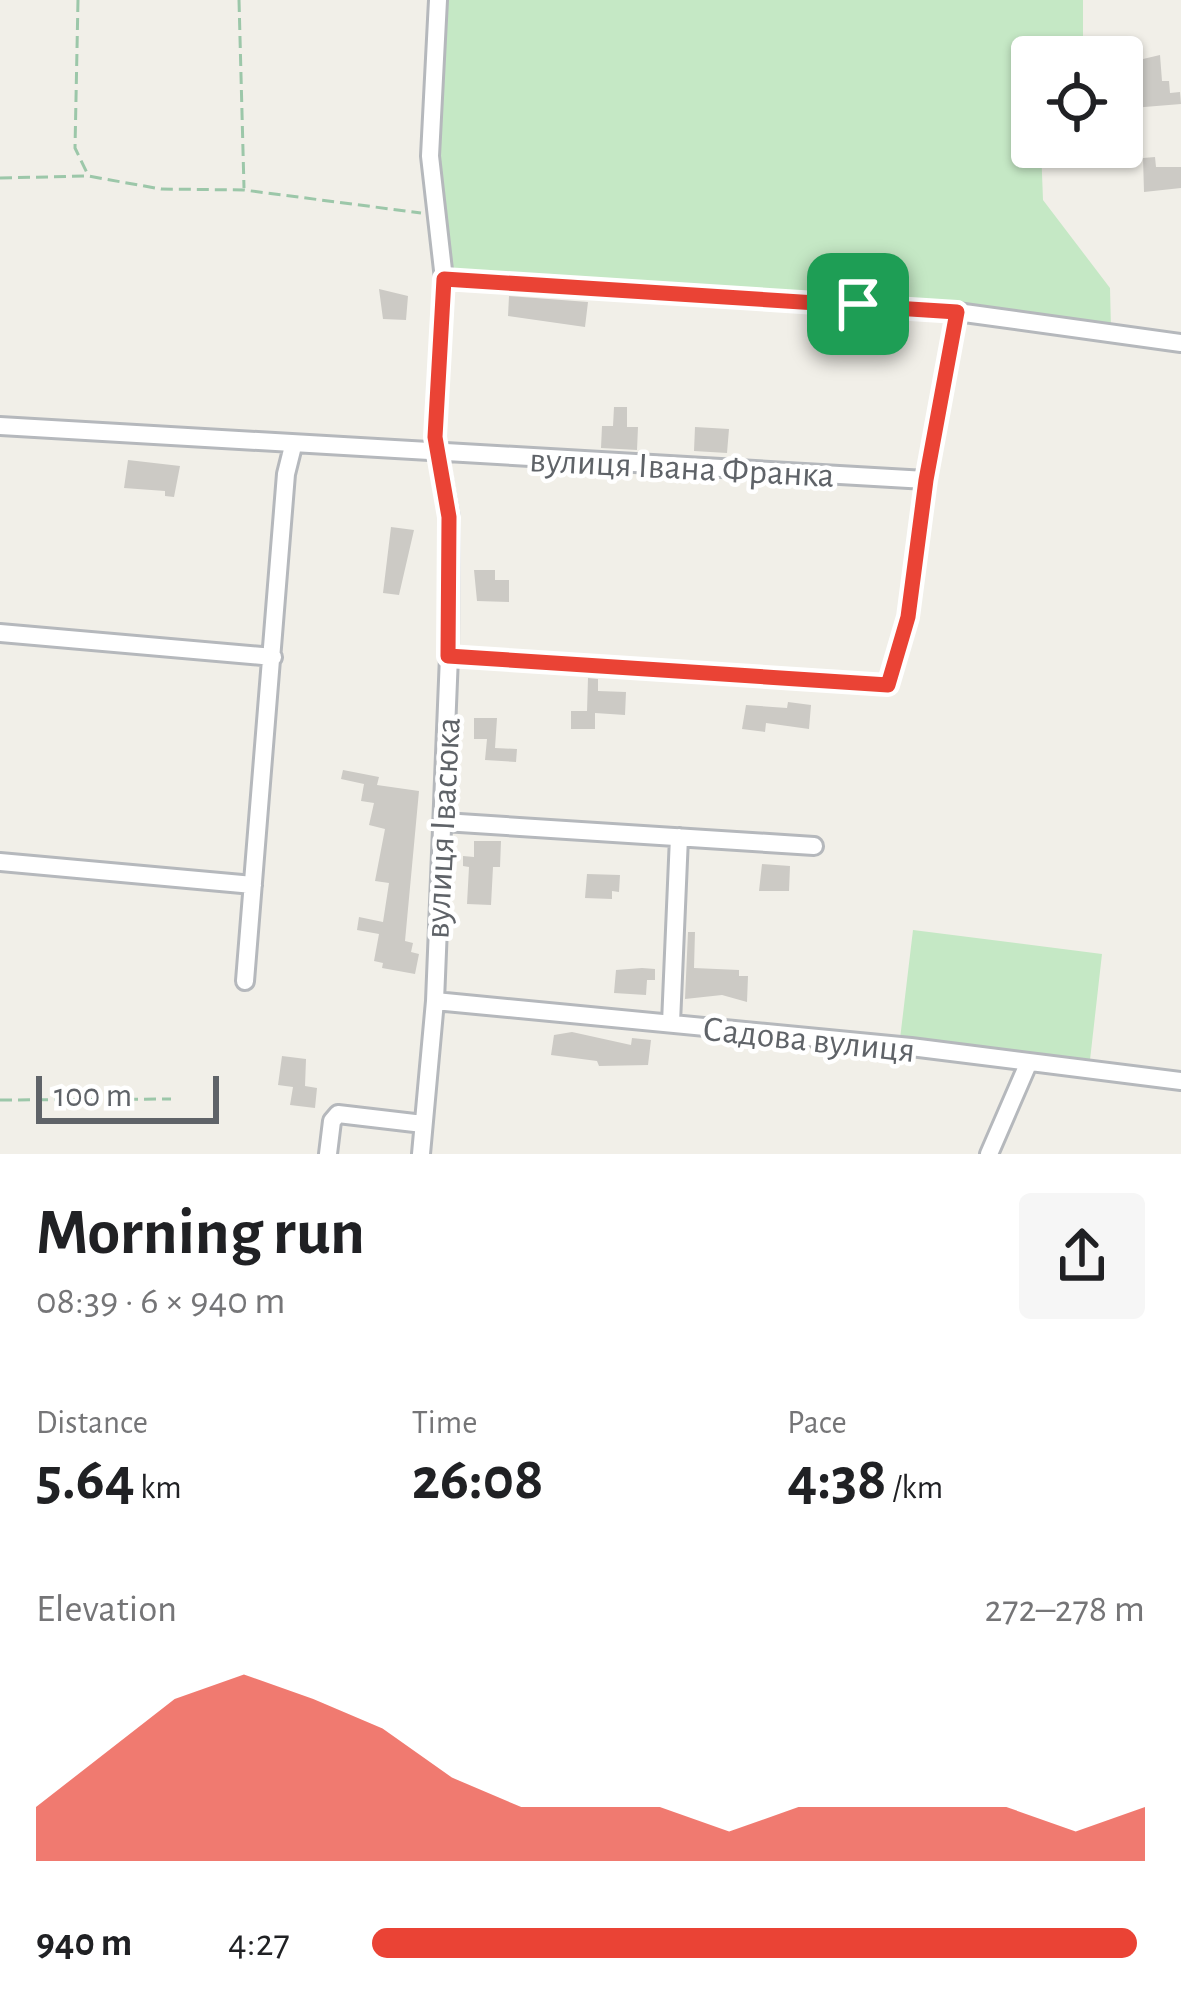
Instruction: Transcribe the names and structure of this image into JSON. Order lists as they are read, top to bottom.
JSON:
{
  "streets": {
    "street": ["вулиця Івана Франка", "вулиця Івасюка", "Садова вулиця"]
  },
  "crossings": [
    ["вулиця Івана Франка", "вулиця Івасюка"],
    ["вулиця Івасюка", "Садова вулиця"]
  ],
  "scale_bar": "100 m",
  "page": {
    "scale": "100 m",
    "heading": ["Morning run", "08:39 · 6 × 940 m"],
    "stats": [
      ["Distance", "5.64 km"],
      ["Time", "26:08"],
      ["Pace", "4:38 /km"]
    ],
    "chart": ["Elevation", "272–278 m"],
    "list": [
      {
        "name": "940 m",
        "note": "4:27"
      }
    ]
  }
}
